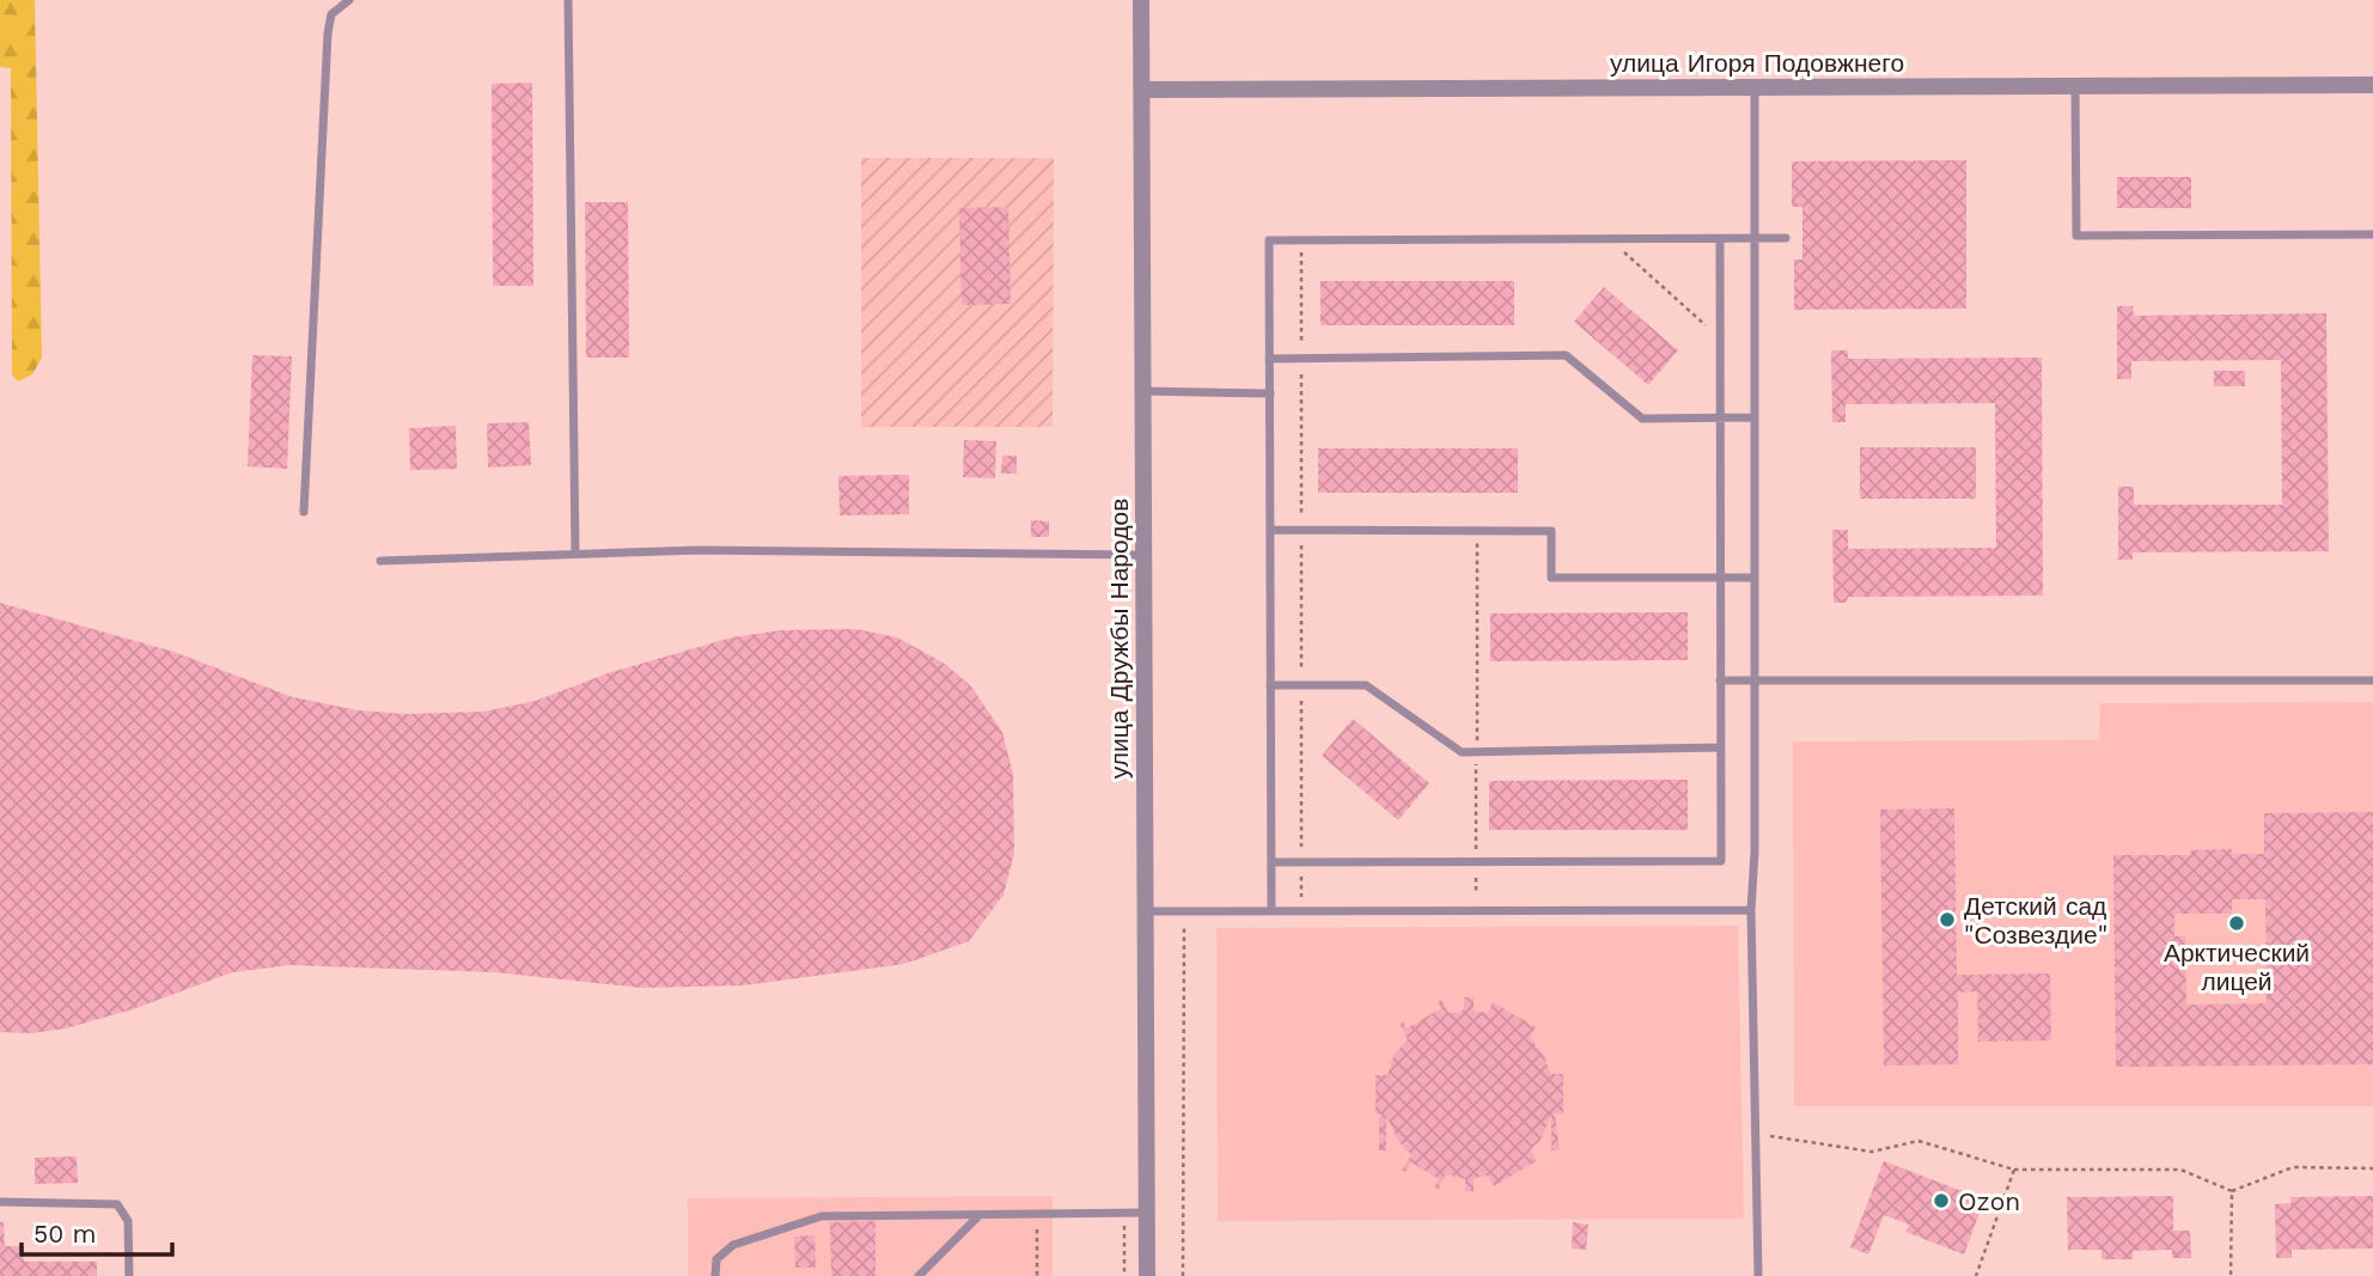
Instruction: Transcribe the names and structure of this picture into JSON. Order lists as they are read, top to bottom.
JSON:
{
  "streets": {
    "street": ["улица Игоря Подовжнего", "улица Дружбы Народов"]
  },
  "crossings": [
    ["улица Игоря Подовжнего", "улица Дружбы Народов"]
  ],
  "places": ["Детский сад \"Созвездие\"", "Арктический лицей", "Ozon"],
  "scale_bar": "50 m"
}
